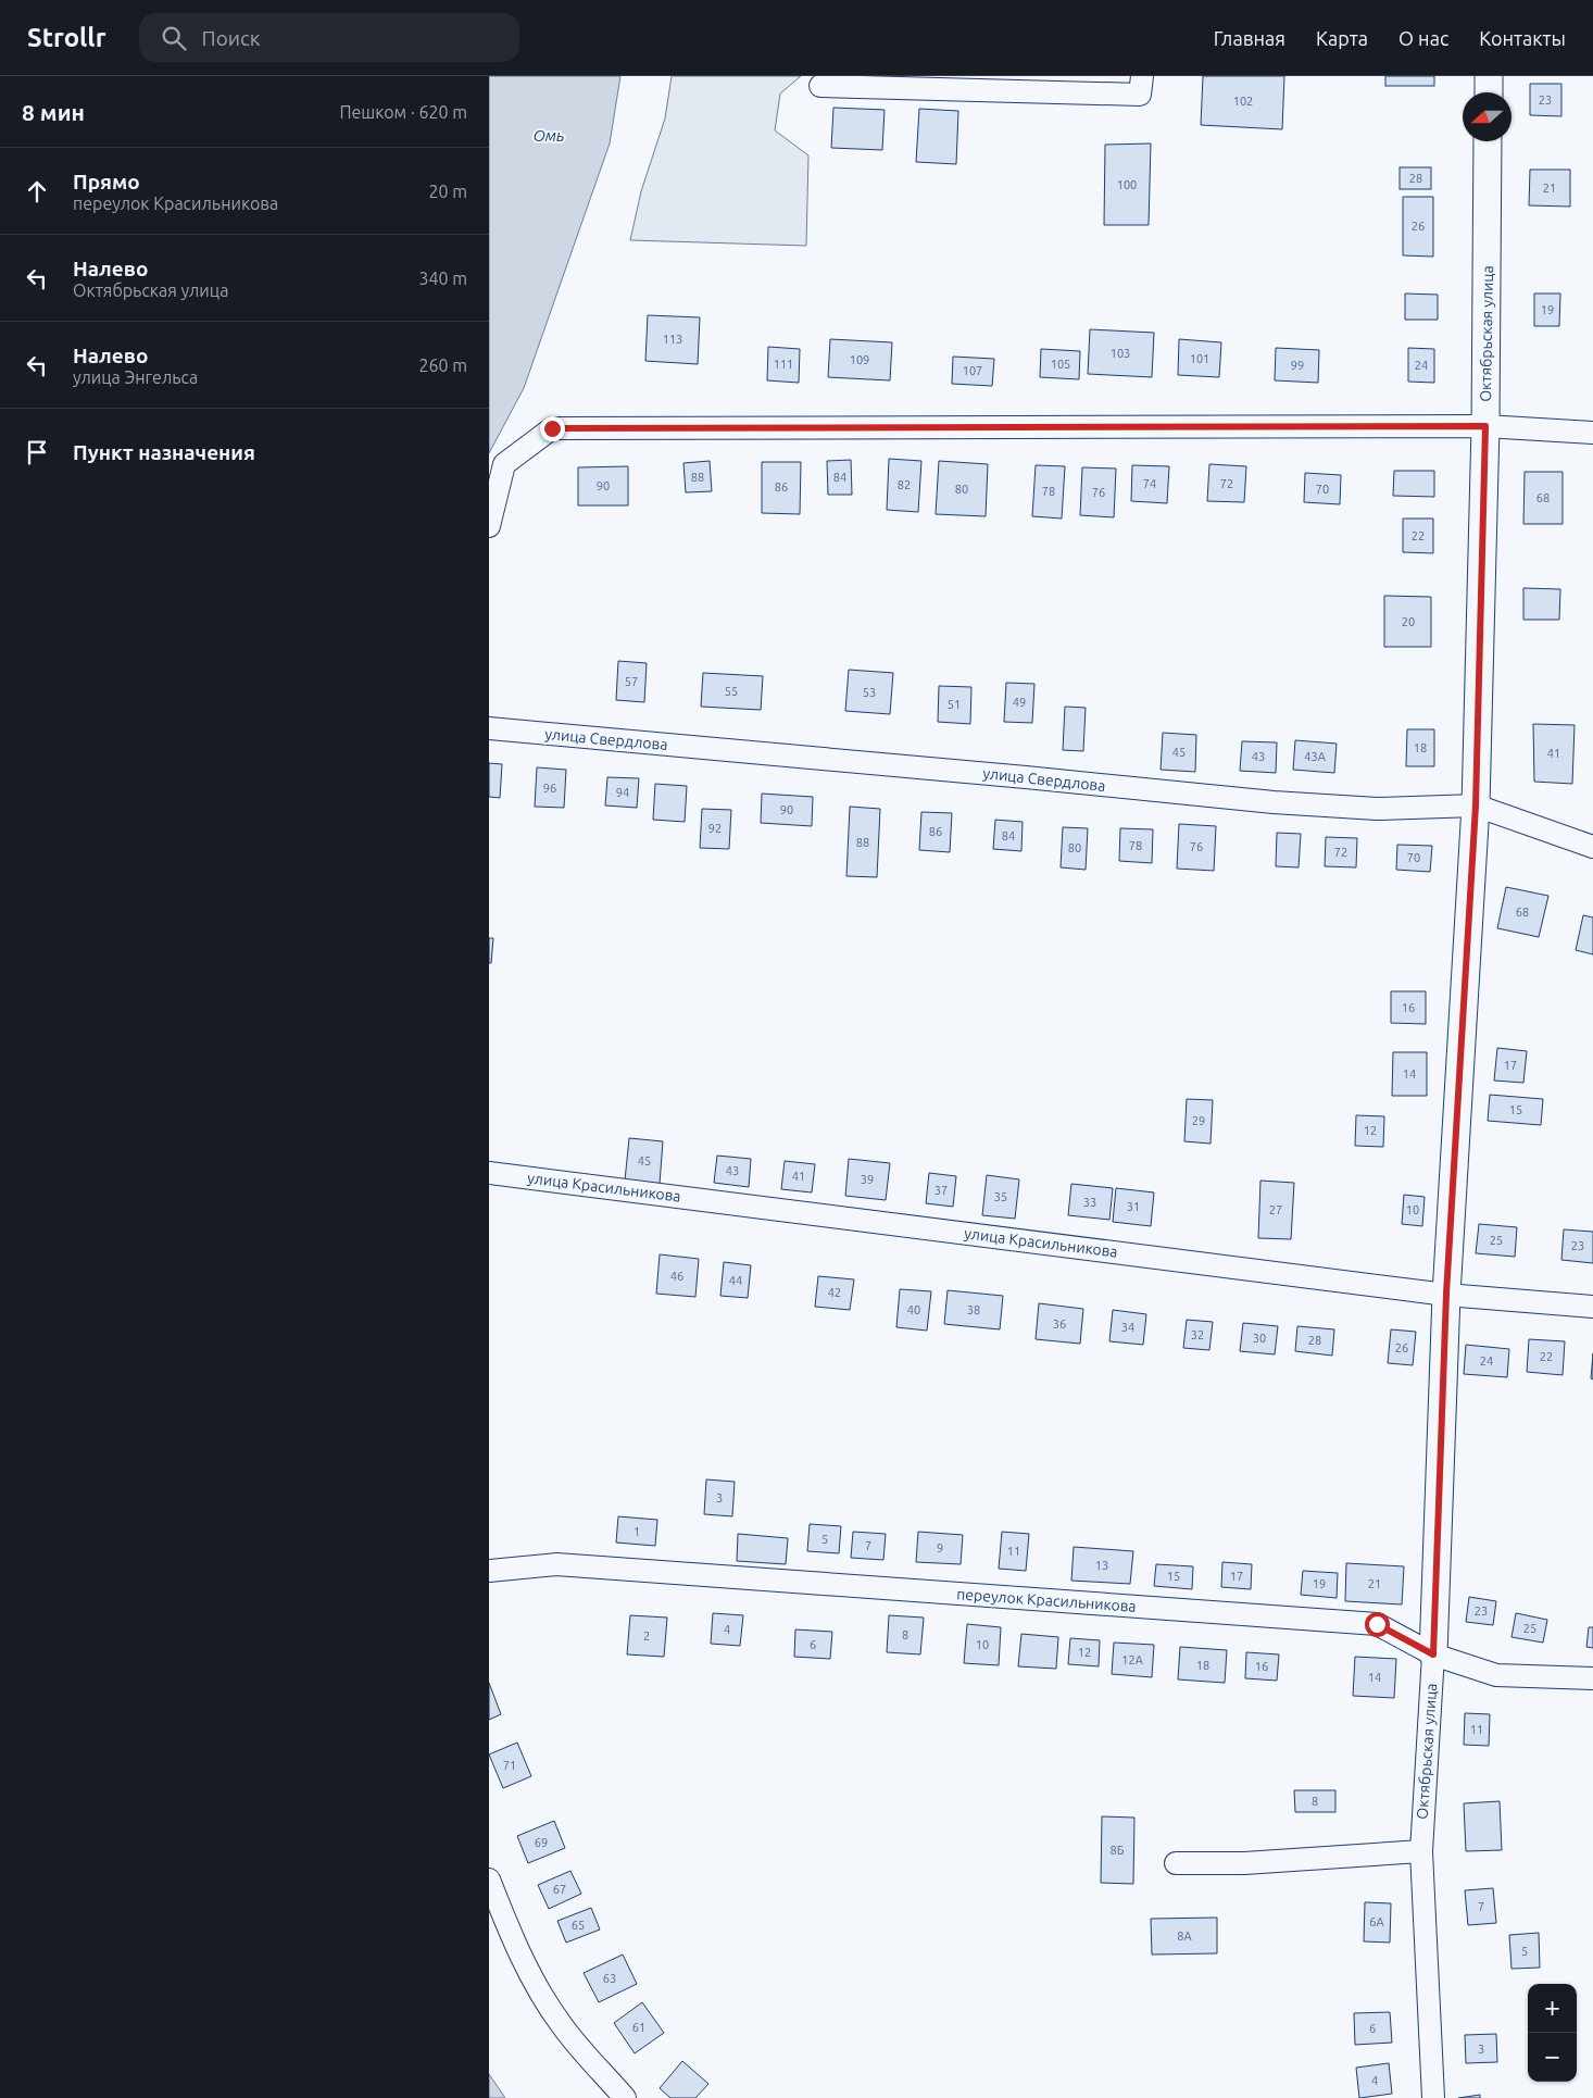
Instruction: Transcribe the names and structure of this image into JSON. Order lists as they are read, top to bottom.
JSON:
{
  "streets": {
    "street": [
      "Октябрьская улица",
      "улица Свердлова",
      "улица Красильникова",
      "переулок Красильникова"
    ]
  },
  "crossings": [
    ["Октябрьская улица", "улица Свердлова"],
    ["Октябрьская улица", "улица Красильникова"],
    ["Октябрьская улица", "переулок Красильникова"]
  ],
  "water": ["Омь"],
  "house_numbers": [
    "23",
    "102",
    "28",
    "100",
    "21",
    "26",
    "19",
    "113",
    "103",
    "101",
    "109",
    "111",
    "105",
    "99",
    "24",
    "107",
    "88",
    "84",
    "74",
    "72",
    "82",
    "90",
    "86",
    "80",
    "70",
    "78",
    "76",
    "68",
    "22",
    "20",
    "57",
    "55",
    "53",
    "49",
    "51",
    "18",
    "45",
    "41",
    "43",
    "43А",
    "96",
    "94",
    "90",
    "92",
    "86",
    "84",
    "88",
    "78",
    "76",
    "80",
    "72",
    "70",
    "68",
    "16",
    "17",
    "14",
    "15",
    "29",
    "12",
    "45",
    "43",
    "41",
    "39",
    "37",
    "35",
    "33",
    "31",
    "27",
    "10",
    "25",
    "23",
    "46",
    "44",
    "42",
    "40",
    "38",
    "36",
    "34",
    "32",
    "30",
    "28",
    "26",
    "22",
    "24",
    "3",
    "1",
    "5",
    "7",
    "9",
    "11",
    "13",
    "15",
    "17",
    "19",
    "21",
    "23",
    "25",
    "4",
    "8",
    "2",
    "6",
    "10",
    "12",
    "12А",
    "18",
    "16",
    "14",
    "11",
    "71",
    "8",
    "69",
    "8Б",
    "67",
    "7",
    "6А",
    "65",
    "8А",
    "5",
    "63",
    "61",
    "6",
    "3",
    "4"
  ],
  "north": "left",
  "page": {
    "header": "Strollr",
    "search": "Поиск",
    "nav": [
      "Главная",
      "Карта",
      "О нас",
      "Контакты"
    ],
    "heading": ["8 мин", "Пешком · 620 m"],
    "list": [
      ["Прямо", "переулок Красильникова", "20 m"],
      ["Налево", "Октябрьская улица", "340 m"],
      ["Налево", "улица Энгельса", "260 m"],
      "Пункт назначения"
    ],
    "map_buttons": ["+", "−"]
  }
}
